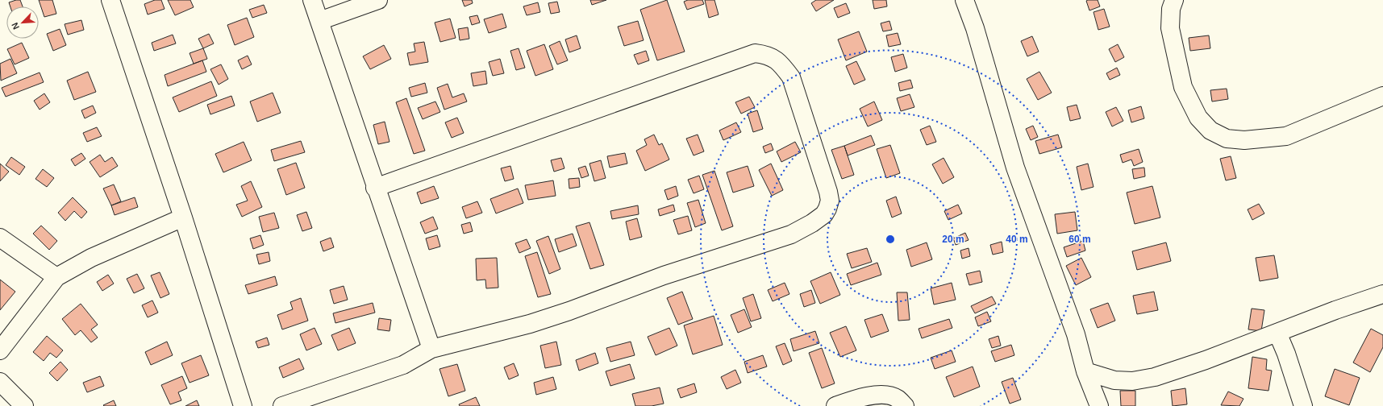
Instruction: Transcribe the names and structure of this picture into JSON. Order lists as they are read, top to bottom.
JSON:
{
  "north": "bottom left",
  "rings": ["20 m", "40 m", "60 m"]
}
